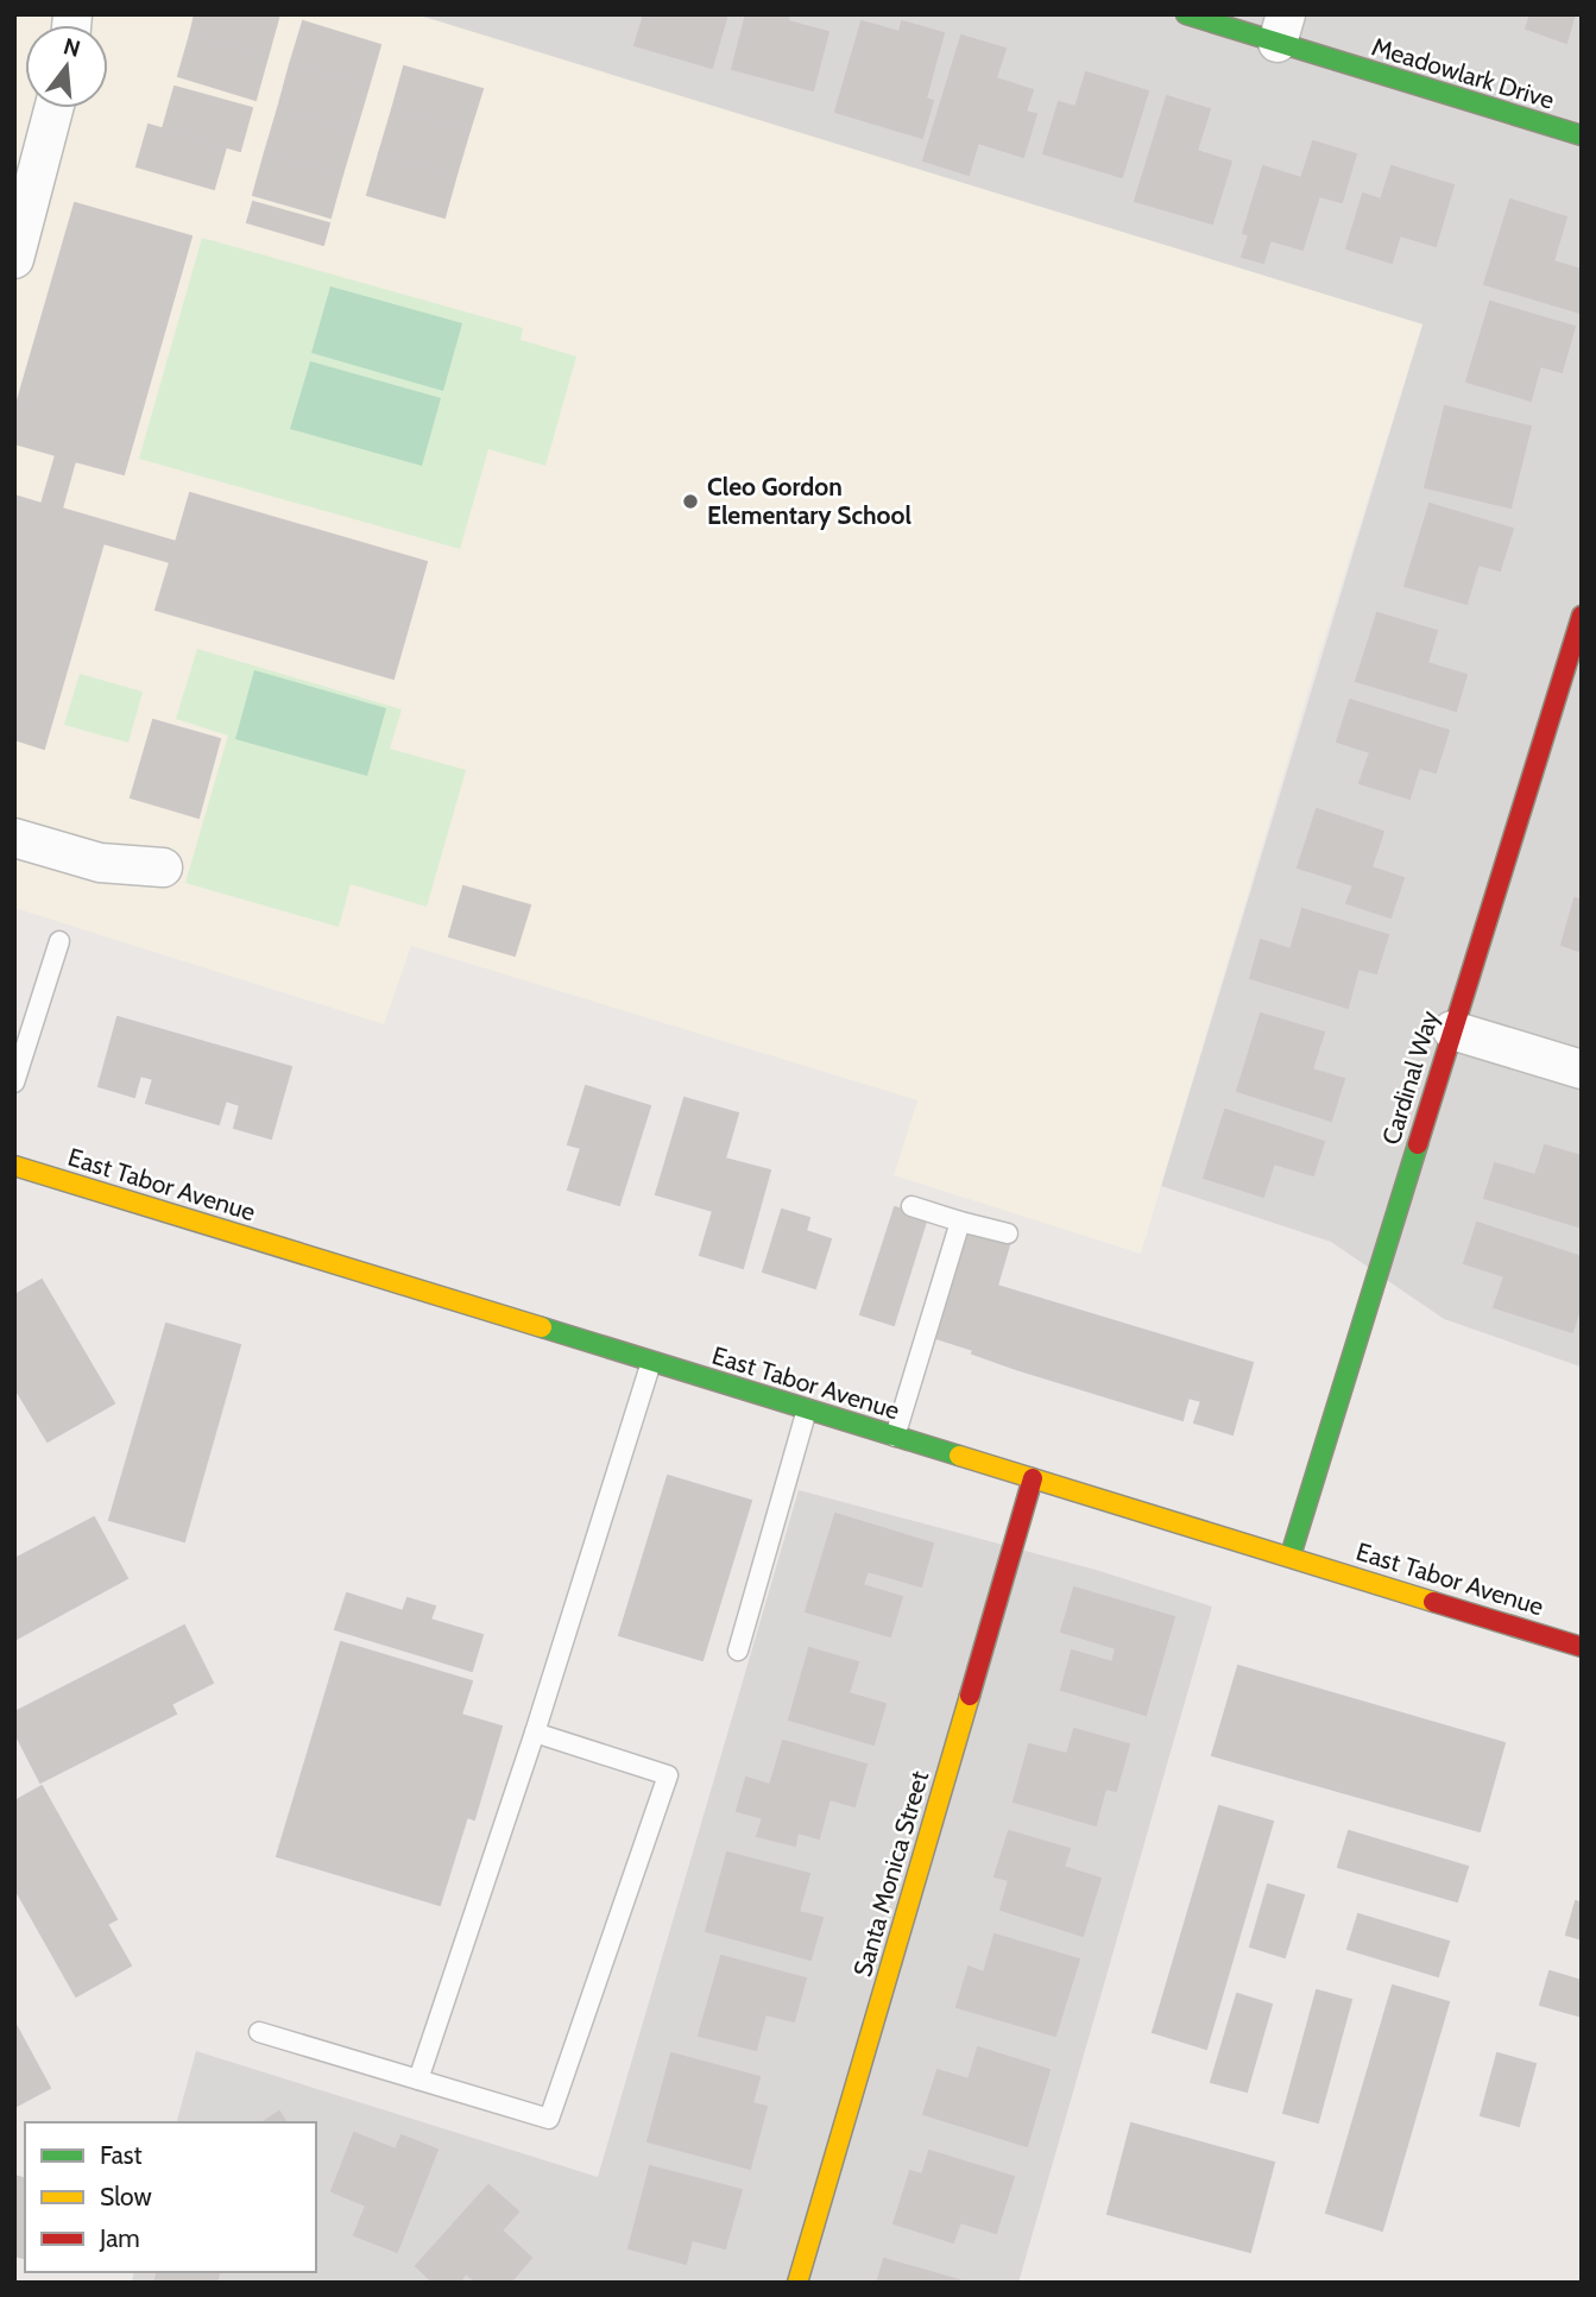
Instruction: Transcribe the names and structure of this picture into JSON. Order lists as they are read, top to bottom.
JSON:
{
  "streets": {
    "street": [
      "Meadowlark Drive",
      "Cardinal Way",
      "East Tabor Avenue",
      "Santa Monica Street"
    ]
  },
  "crossings": [
    ["Cardinal Way", "East Tabor Avenue"],
    ["East Tabor Avenue", "Santa Monica Street"]
  ],
  "places": ["Cleo Gordon Elementary School"],
  "legend": ["Fast", "Slow", "Jam"],
  "north": "top"
}
